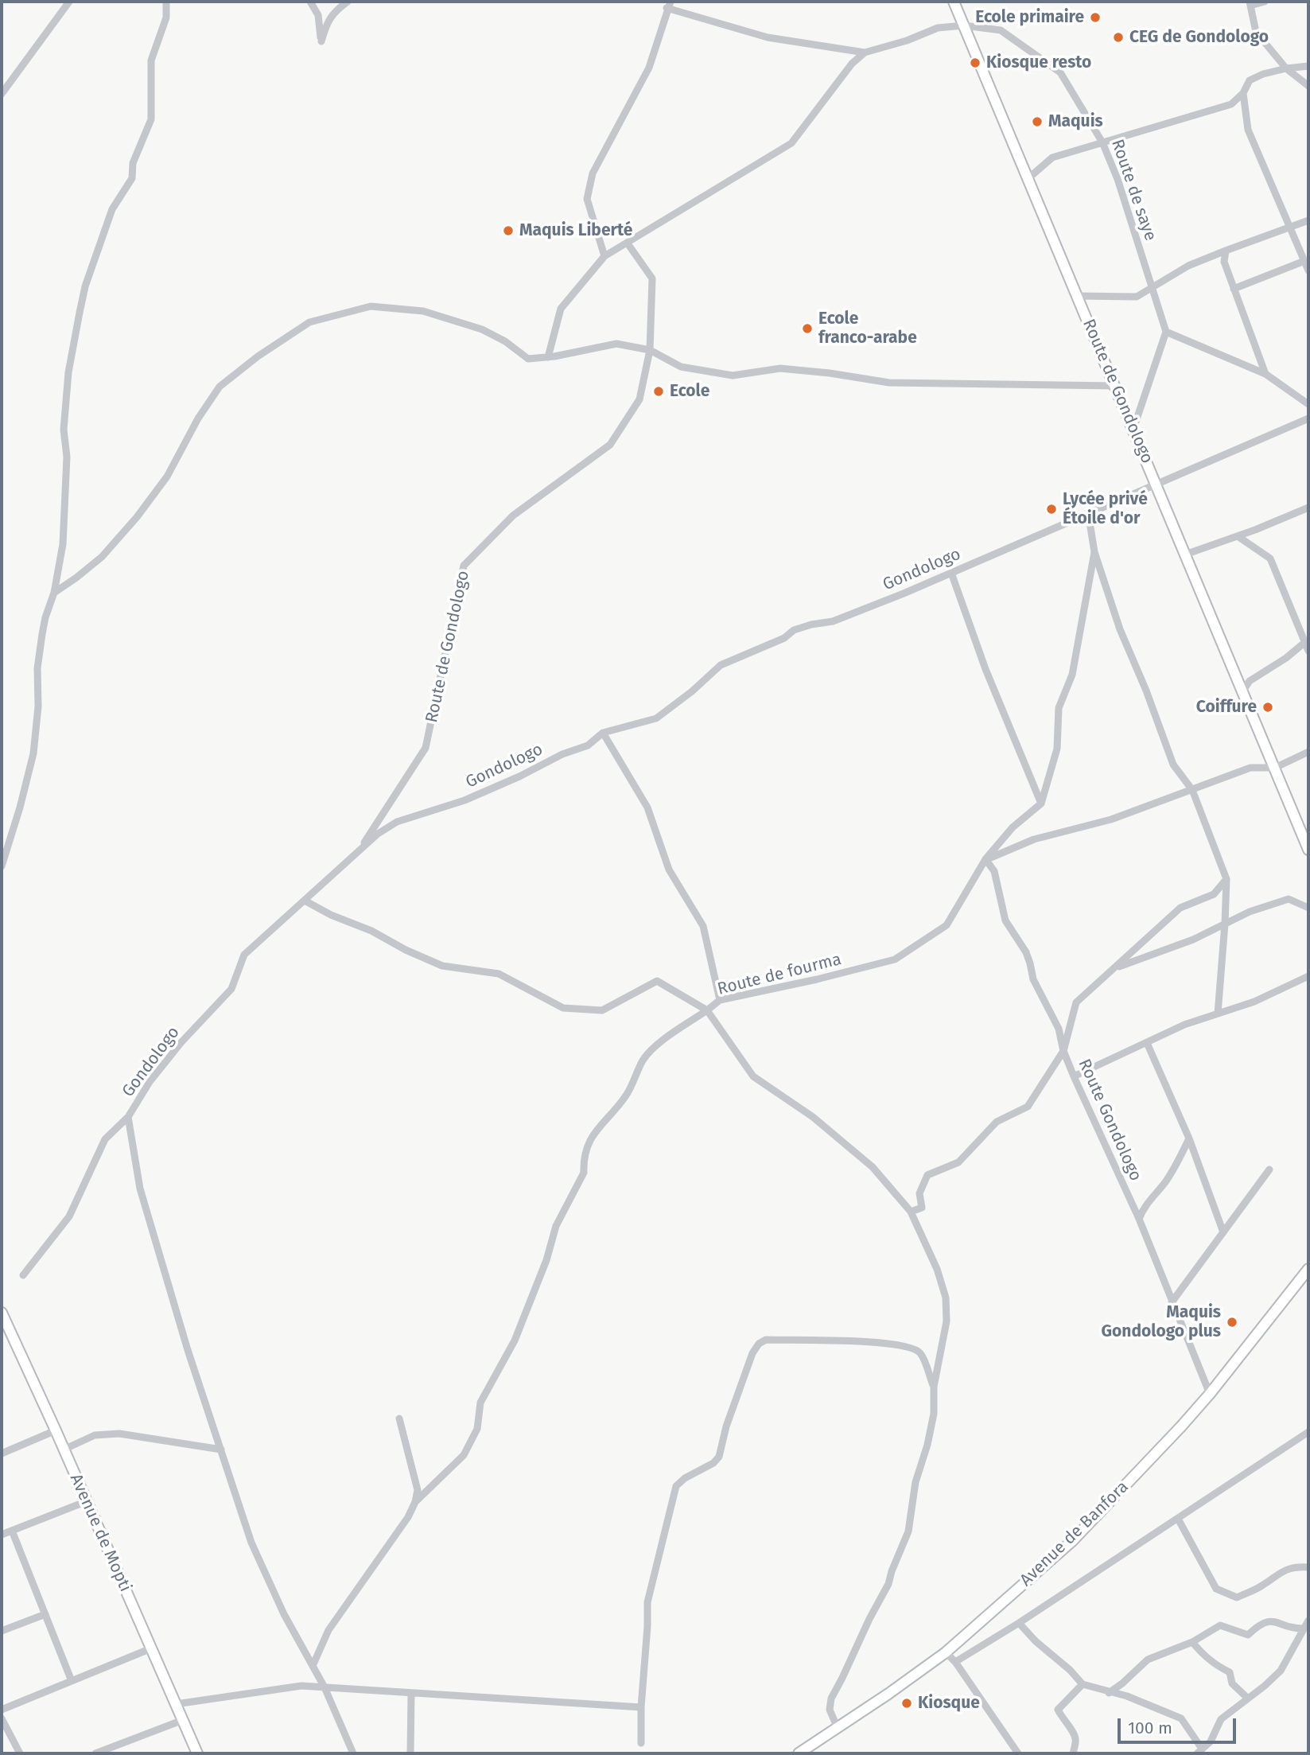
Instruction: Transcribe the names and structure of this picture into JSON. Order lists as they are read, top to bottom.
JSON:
{
  "streets": {
    "street": [
      "Route de saye",
      "Route de Gondologo",
      "Gondologo",
      "Route de fourma",
      "Route Gondologo",
      "Avenue de Mopti",
      "Avenue de Banfora"
    ]
  },
  "crossings": [
    ["Route de saye", "Route de Gondologo"],
    ["Route de Gondologo", "Gondologo"],
    ["Gondologo", "Route de fourma"],
    ["Route de fourma", "Route Gondologo"],
    ["Route Gondologo", "Avenue de Banfora"]
  ],
  "places": [
    "Ecole primaire",
    "CEG de Gondologo",
    "Kiosque resto",
    "Maquis",
    "Maquis Liberté",
    "Ecole franco-arabe",
    "Ecole",
    "Lycée privé Étoile d'or",
    "Coiffure",
    "Maquis Gondologo plus",
    "Kiosque"
  ],
  "scale_bar": "100 m"
}
